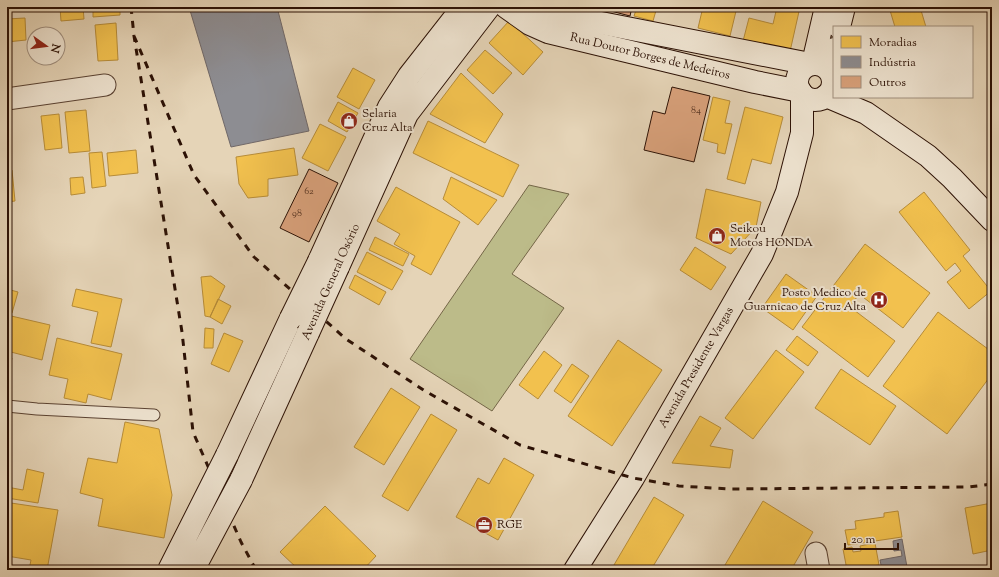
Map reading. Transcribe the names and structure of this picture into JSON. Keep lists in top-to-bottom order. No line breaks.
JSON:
{"streets":{"main road":["Rua Doutor Borges de Medeiros","Avenida General Osório","Avenida Presidente Vargas"]},"crossings":[["Rua Doutor Borges de Medeiros","Avenida Presidente Vargas"]],"places":{"shop":["Selaria Cruz Alta","Seikou Motos HONDA"],"hospital":["Posto Medico de Guarnicao de Cruz Alta"],"office":["RGE"]},"house_numbers":["84","62","98"],"legend":["Moradias","Indústria","Outros"],"scale_bar":"20 m","north":"right"}
